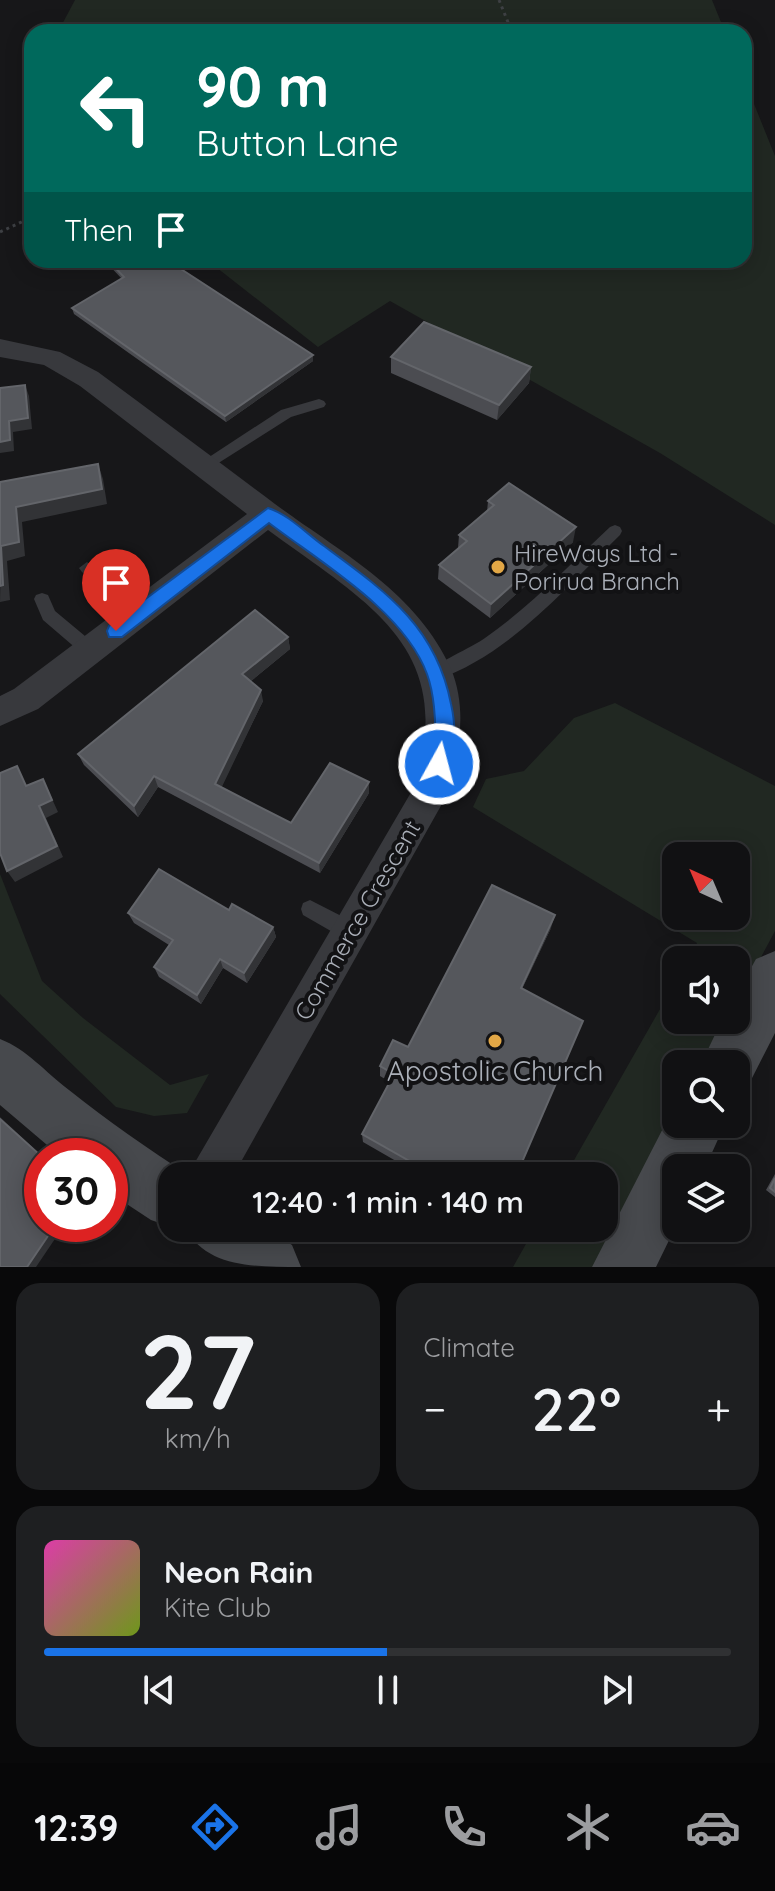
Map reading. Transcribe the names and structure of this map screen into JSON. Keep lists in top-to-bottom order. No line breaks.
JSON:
{"streets":{"street":["Commerce Crescent"]},"places":["HireWays Ltd - Porirua Branch","Apostolic Church"],"north":"top left","page":{"turn":["90 m","Button Lane"],"then":"Then","limit":"30","trip":"12:40 · 1 min · 140 m","tile":[["27","km/h"],"Climate"],"heat":["−","22°","+"],"song":["Neon Rain","Kite Club"],"tabs":"12:39"}}
